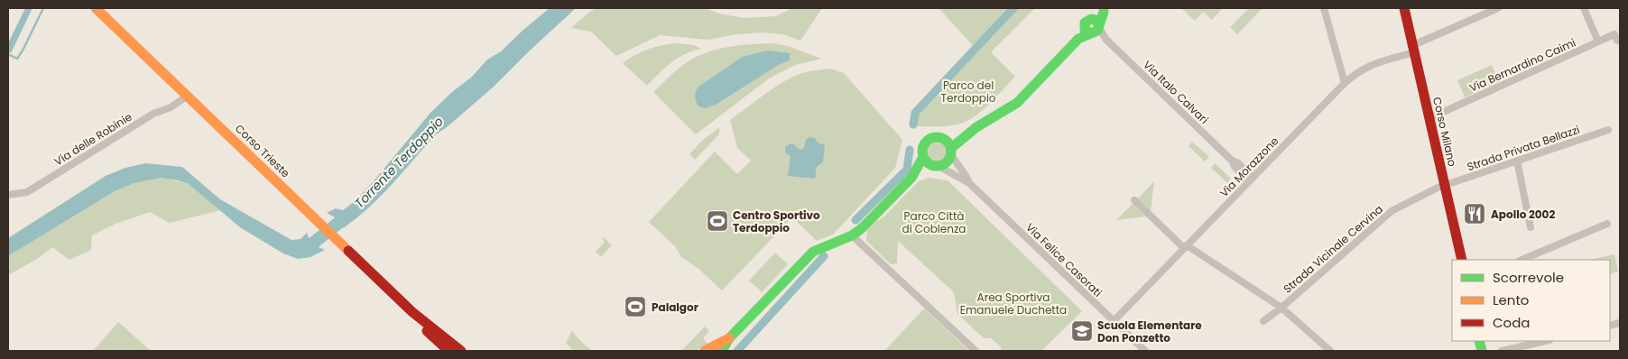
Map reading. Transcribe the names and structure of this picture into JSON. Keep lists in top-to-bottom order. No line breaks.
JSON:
{"streets":{"main road":["Corso Milano","Corso Trieste"],"street":["Via Bernardino Caimi","Via Italo Calvari","Via delle Robinie","Strada Privata Bellazzi","Via Morazzone","Strada Vicinale Cervina","Via Felice Casorati"]},"crossings":[["Via Bernardino Caimi","Corso Milano"],["Via Italo Calvari","Via Morazzone"],["Corso Milano","Strada Privata Bellazzi"],["Corso Milano","Via Morazzone"],["Corso Milano","Strada Vicinale Cervina"],["Via delle Robinie","Corso Trieste"],["Strada Privata Bellazzi","Strada Vicinale Cervina"],["Via Morazzone","Via Felice Casorati"]],"water":["Torrente Terdoppio"],"parks":["Parco del Terdoppio","Parco Città di Coblenza","Area Sportiva Emanuele Duchetta"],"places":{"restaurant":["Apollo 2002"],"sports":["Centro Sportivo Terdoppio","PalaIgor"],"school or university":["Scuola Elementare Don Ponzetto"]},"legend":["Scorrevole","Lento","Coda"]}
